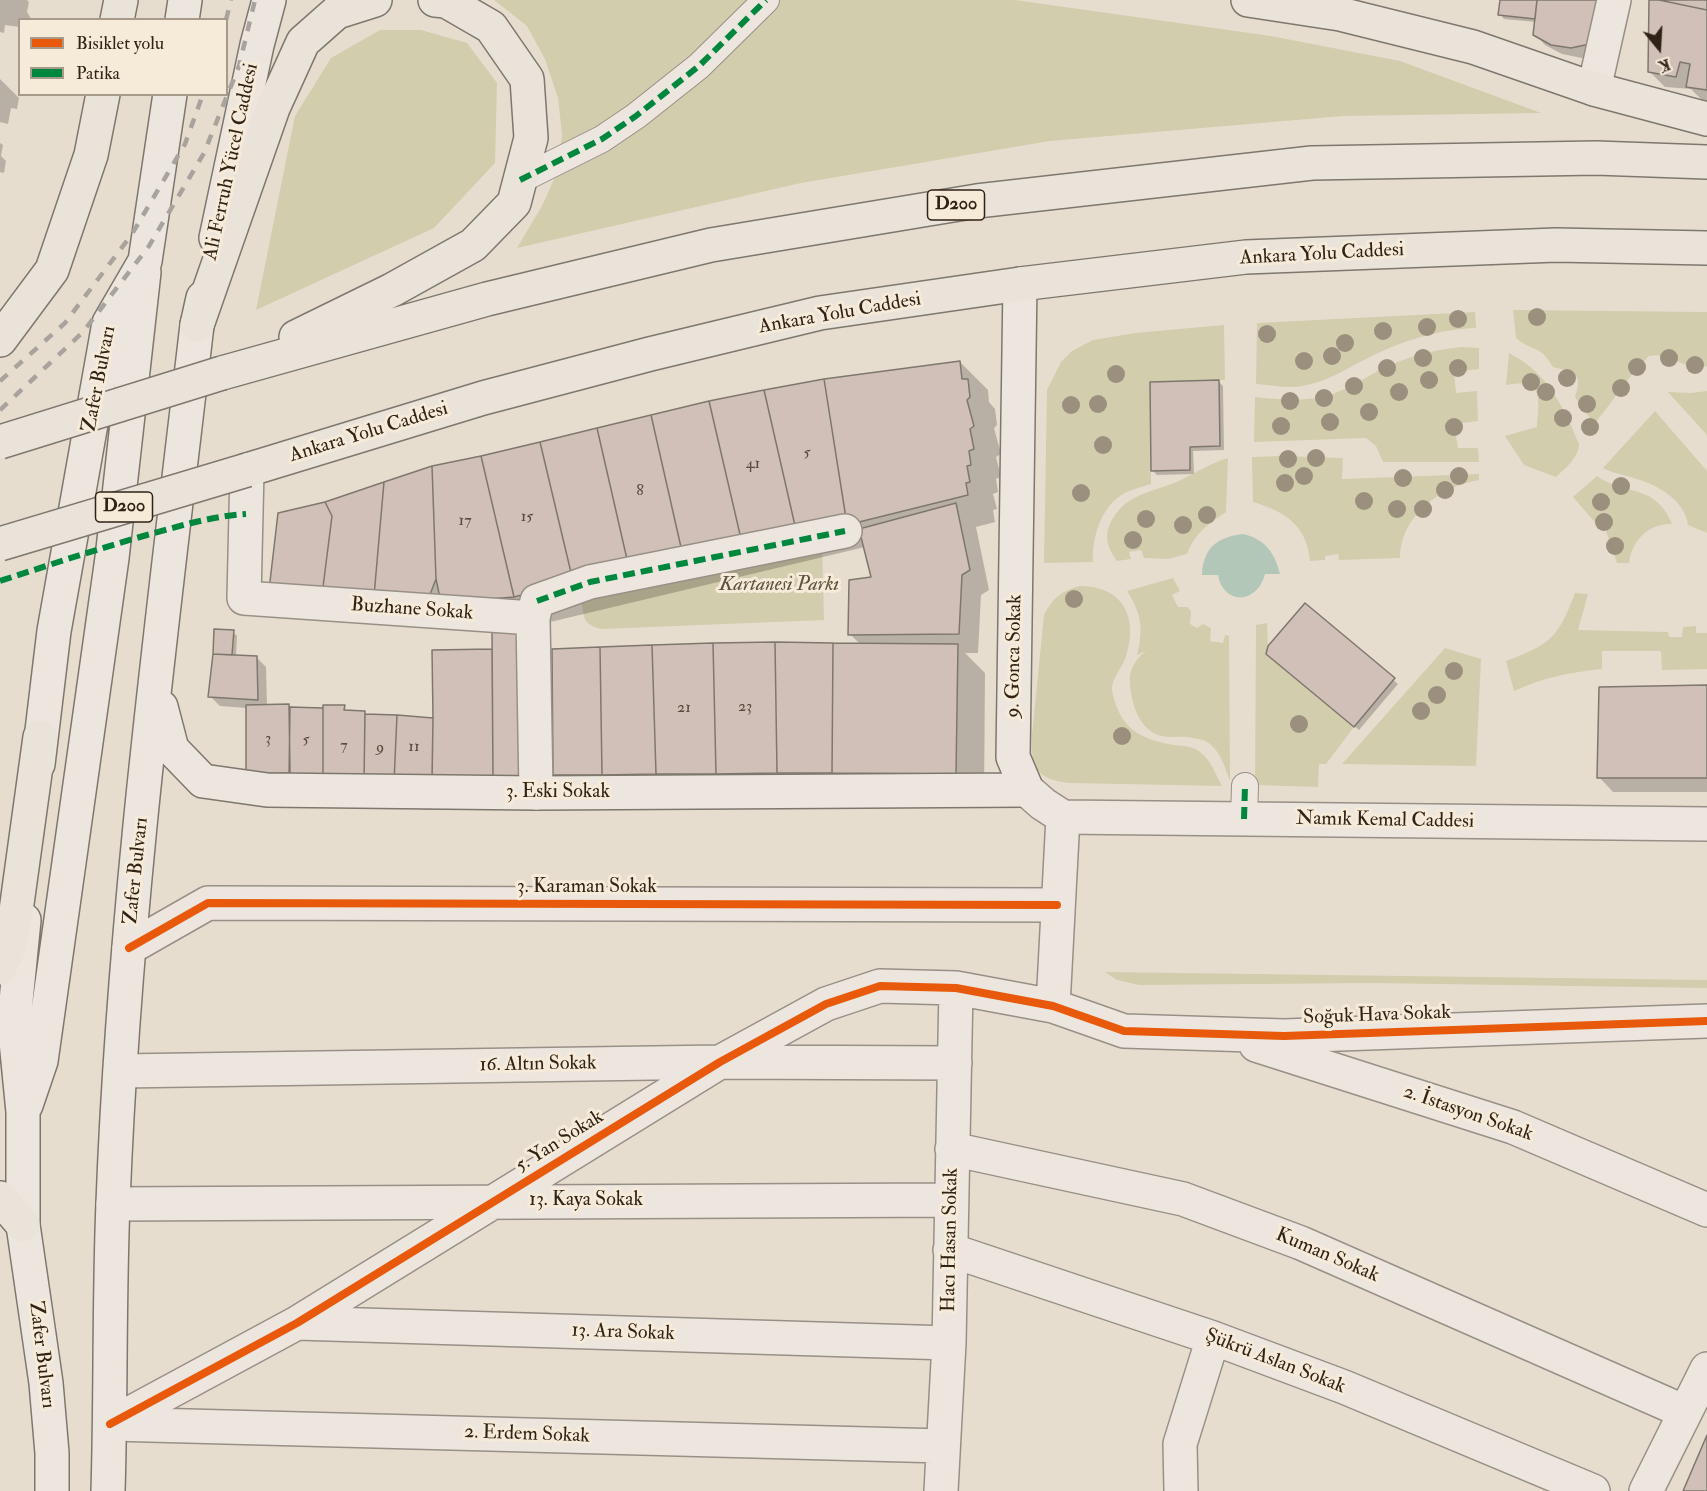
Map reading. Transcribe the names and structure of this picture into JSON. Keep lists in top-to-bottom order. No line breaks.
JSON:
{"streets":{"highway":["D200","Ankara Yolu Caddesi"],"street":["Ali Ferruh Yücel Caddesi","Zafer Bulvarı","Buzhane Sokak","9. Gonca Sokak","3. Eski Sokak","Namık Kemal Caddesi","3. Karaman Sokak","Soğuk Hava Sokak","16. Altın Sokak","2. İstasyon Sokak","5. Yan Sokak","13. Kaya Sokak","Hacı Hasan Sokak","Kuman Sokak","13. Ara Sokak","Şükrü Aslan Sokak","2. Erdem Sokak"]},"crossings":[["Ali Ferruh Yücel Caddesi","Zafer Bulvarı"],["Ankara Yolu Caddesi","Buzhane Sokak"],["Ankara Yolu Caddesi","9. Gonca Sokak"],["Zafer Bulvarı","3. Eski Sokak"],["Zafer Bulvarı","3. Karaman Sokak"],["Zafer Bulvarı","16. Altın Sokak"],["Zafer Bulvarı","5. Yan Sokak"],["Zafer Bulvarı","13. Kaya Sokak"],["Zafer Bulvarı","2. Erdem Sokak"],["9. Gonca Sokak","3. Eski Sokak"],["9. Gonca Sokak","Namık Kemal Caddesi"],["Soğuk Hava Sokak","2. İstasyon Sokak"],["Soğuk Hava Sokak","5. Yan Sokak"],["16. Altın Sokak","5. Yan Sokak"],["16. Altın Sokak","Hacı Hasan Sokak"],["5. Yan Sokak","13. Kaya Sokak"],["5. Yan Sokak","Hacı Hasan Sokak"],["5. Yan Sokak","13. Ara Sokak"],["5. Yan Sokak","2. Erdem Sokak"],["13. Kaya Sokak","Hacı Hasan Sokak"],["Hacı Hasan Sokak","Kuman Sokak"],["Hacı Hasan Sokak","13. Ara Sokak"],["Hacı Hasan Sokak","Şükrü Aslan Sokak"],["Hacı Hasan Sokak","2. Erdem Sokak"]],"parks":["Kartanesi Parkı"],"house_numbers":["5","41","8","15","17","23","21","3","5","7","11","9"],"legend":["Bisiklet yolu","Patika"],"north":"bottom"}
